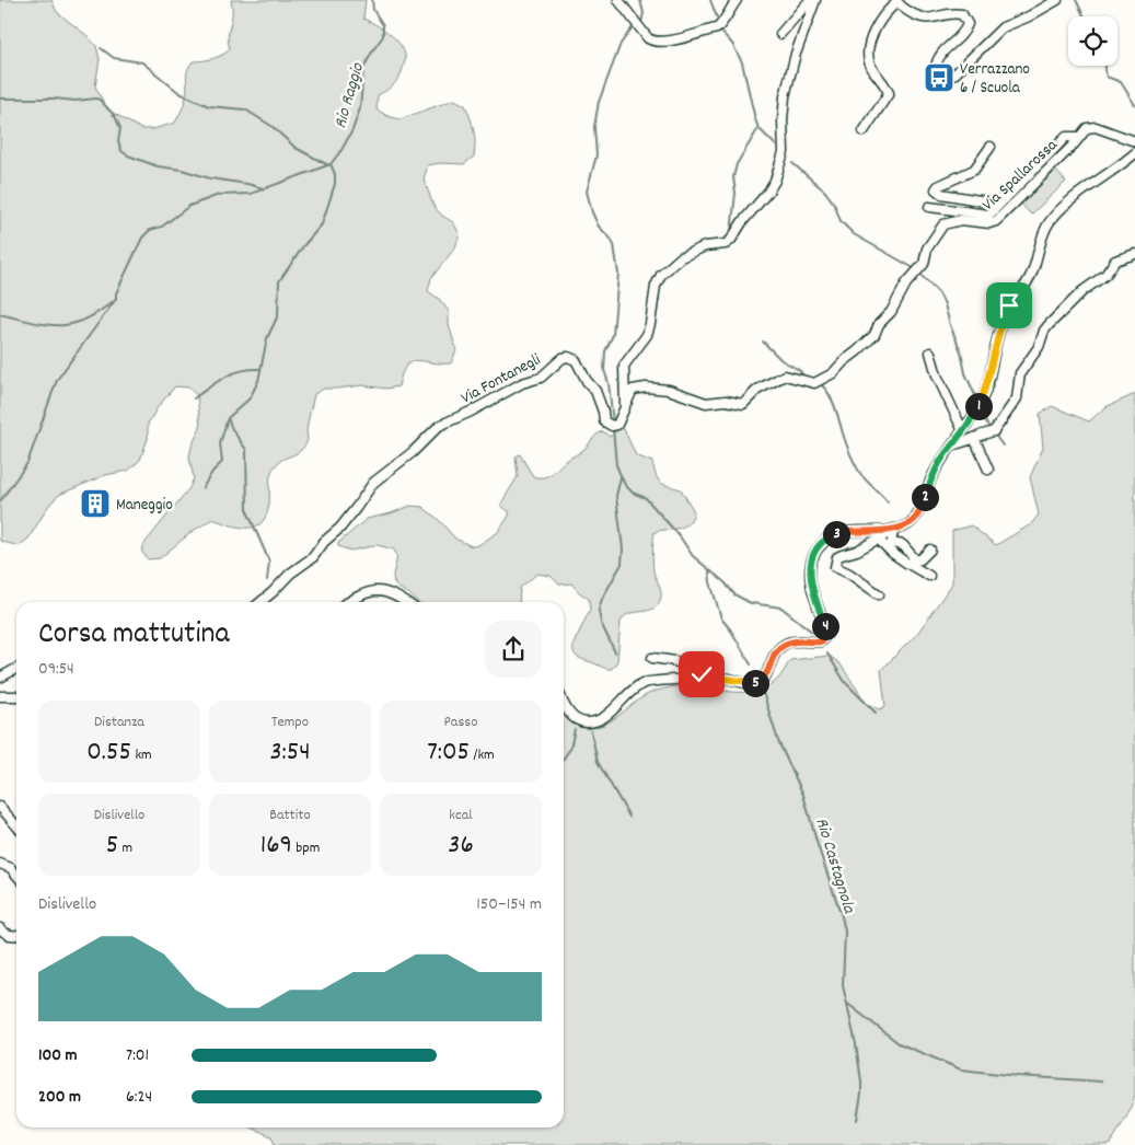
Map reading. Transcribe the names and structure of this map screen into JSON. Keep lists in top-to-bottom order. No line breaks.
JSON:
{"streets":{"street":["Via Spallarossa","Via Fontanegli"]},"crossings":[["Via Spallarossa","Via Fontanegli"]],"water":["Rio Raggio","Rio Castagnola"],"places":{"bus stop":["Verrazzano 6 / Scuola"],"building":["Maneggio"]},"page":{"pins":["1","2","3","4","5"],"heading":["Corsa mattutina","09:54"],"stats":[["Distanza","0.55 km"],["Tempo","3:54"],["Passo","7:05 /km"],["Dislivello","5 m"],["Battito","169 bpm"],["kcal","36"]],"chart":["Dislivello","150–154 m"],"list":[{"name":"100 m","note":"7:01"},{"name":"200 m","note":"6:24"}]}}
